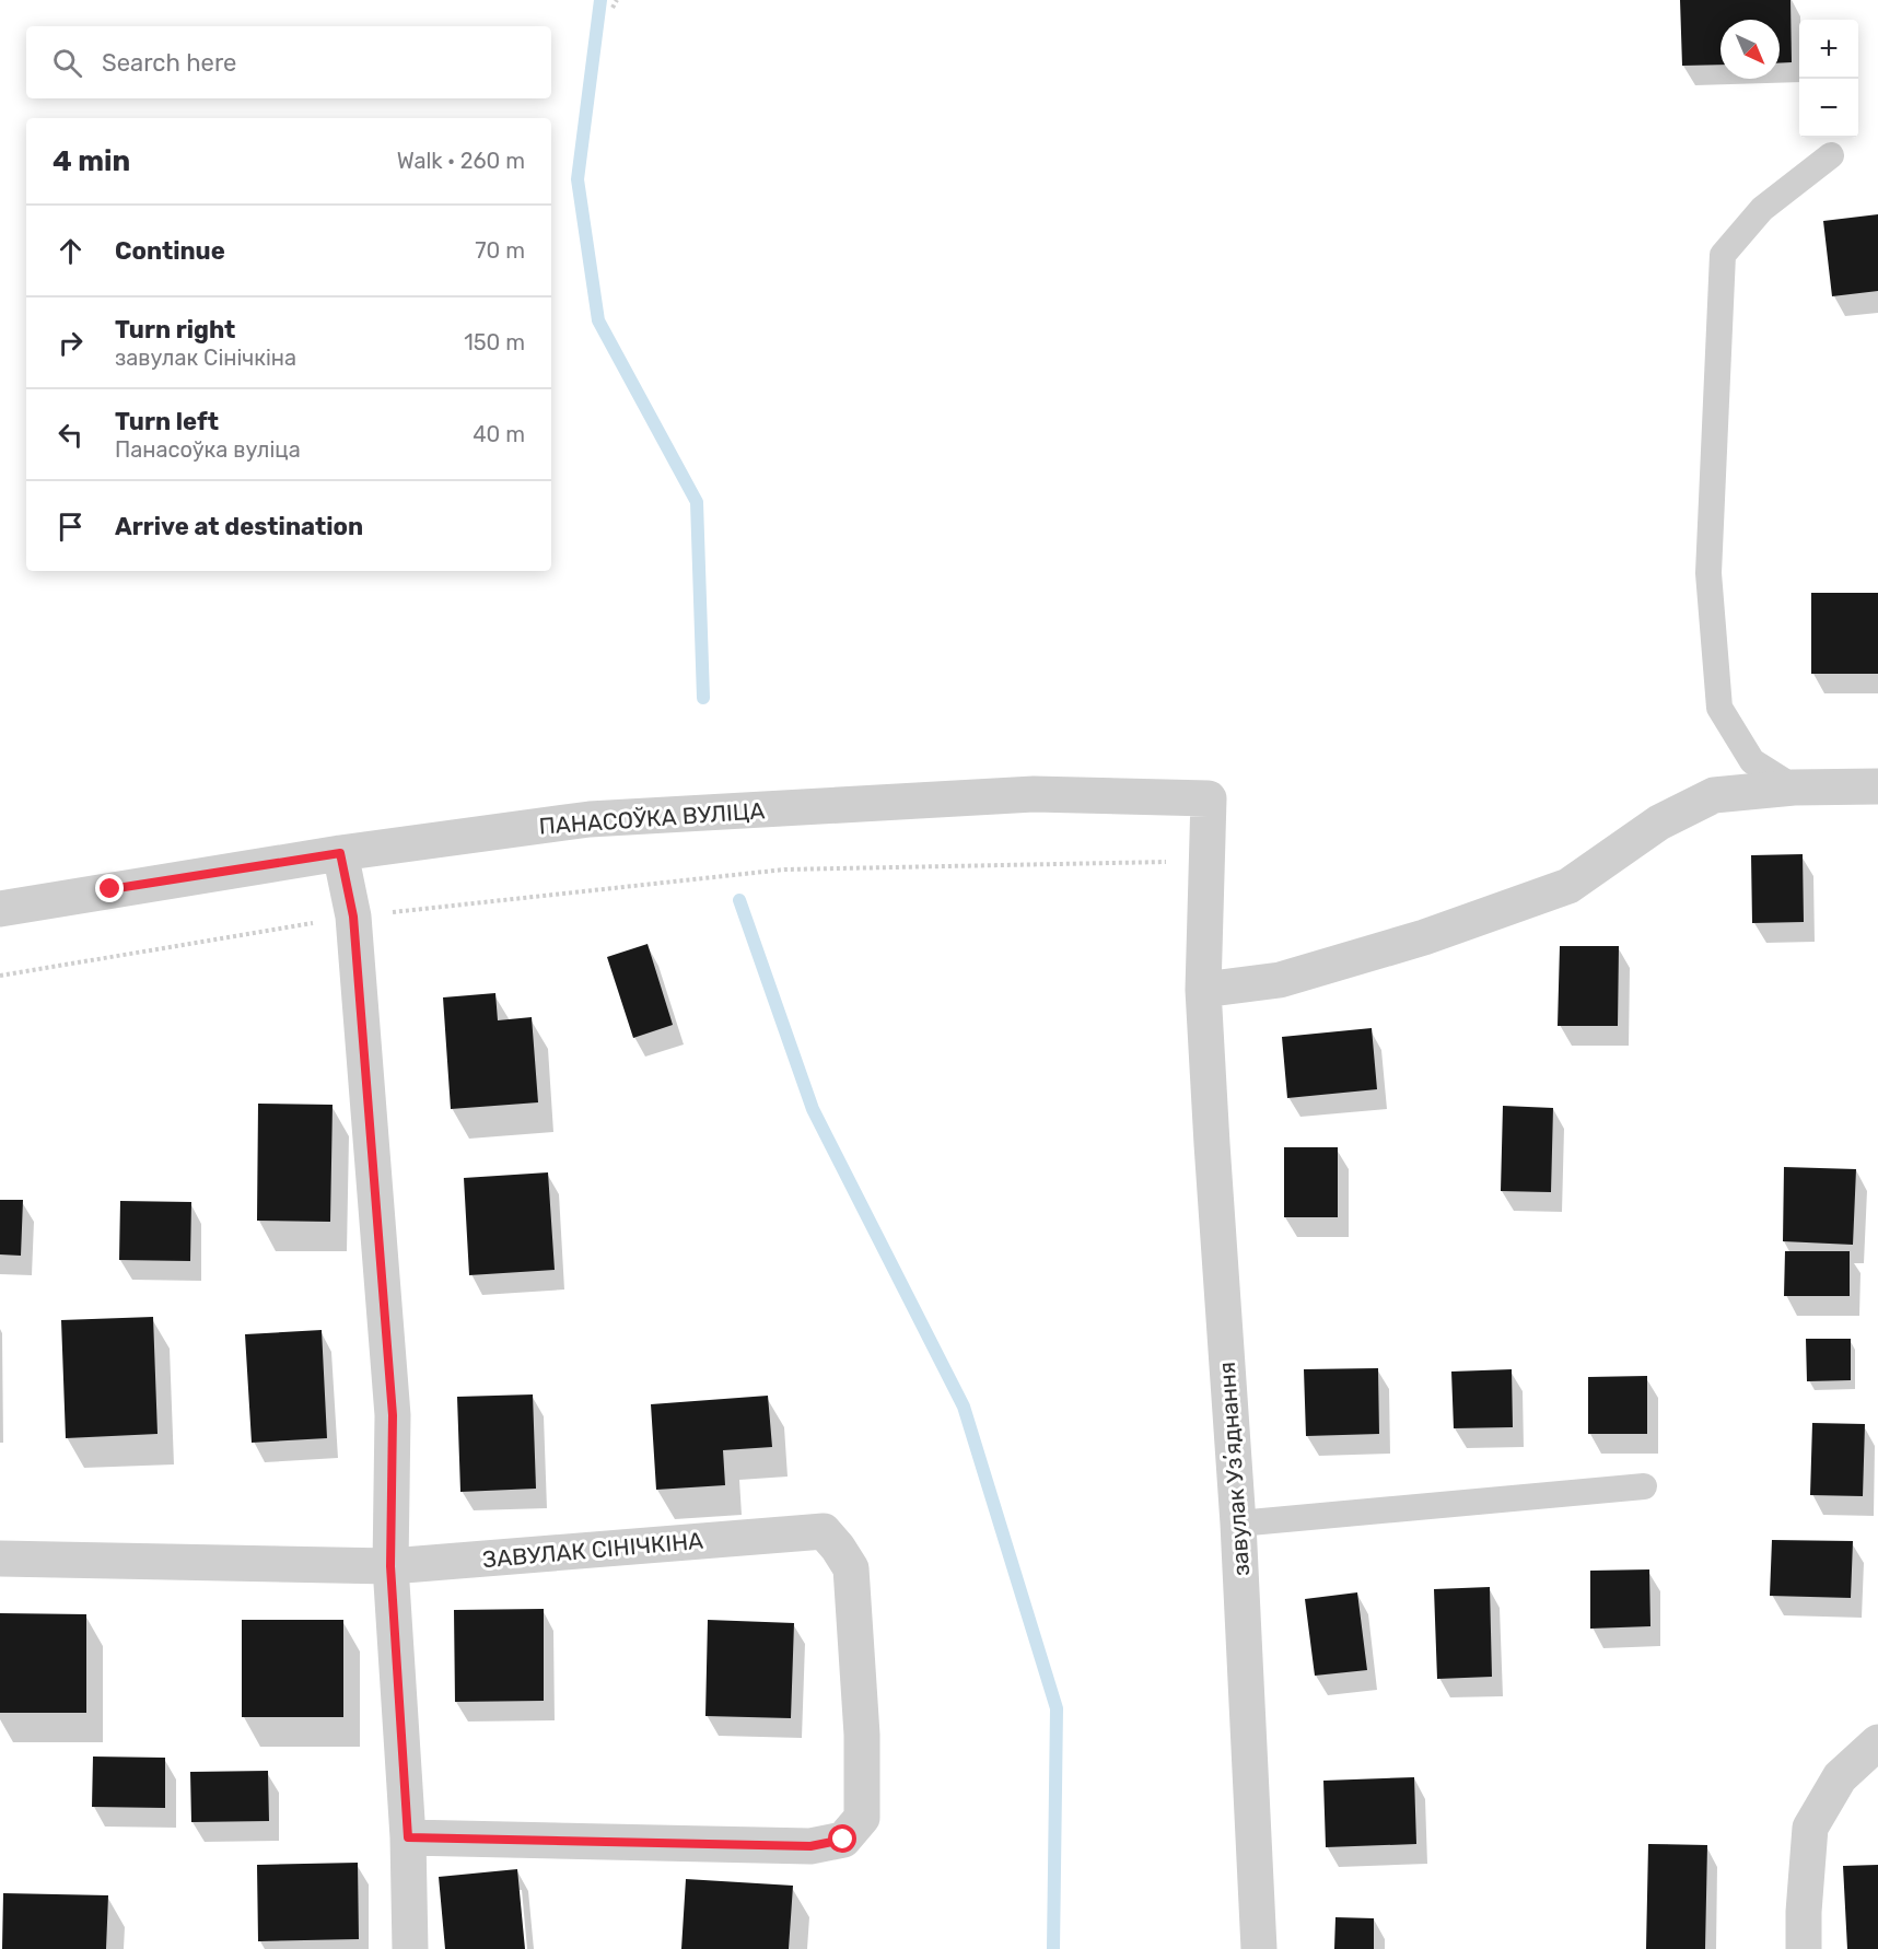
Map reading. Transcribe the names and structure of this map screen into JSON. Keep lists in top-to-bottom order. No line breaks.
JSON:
{"streets":{"street":["ПАНАСОЎКА ВУЛІЦА","завулак Узʼяднання","ЗАВУЛАК СІНІЧКІНА"]},"crossings":[["ПАНАСОЎКА ВУЛІЦА","завулак Узʼяднання"]],"north":"bottom right","page":{"map_buttons":["+","−"],"search":"Search here","heading":["4 min","Walk · 260 m"],"list":[["Continue","70 m"],["Turn right","завулак Сінічкіна","150 m"],["Turn left","Панасоўка вуліца","40 m"],"Arrive at destination"]}}
